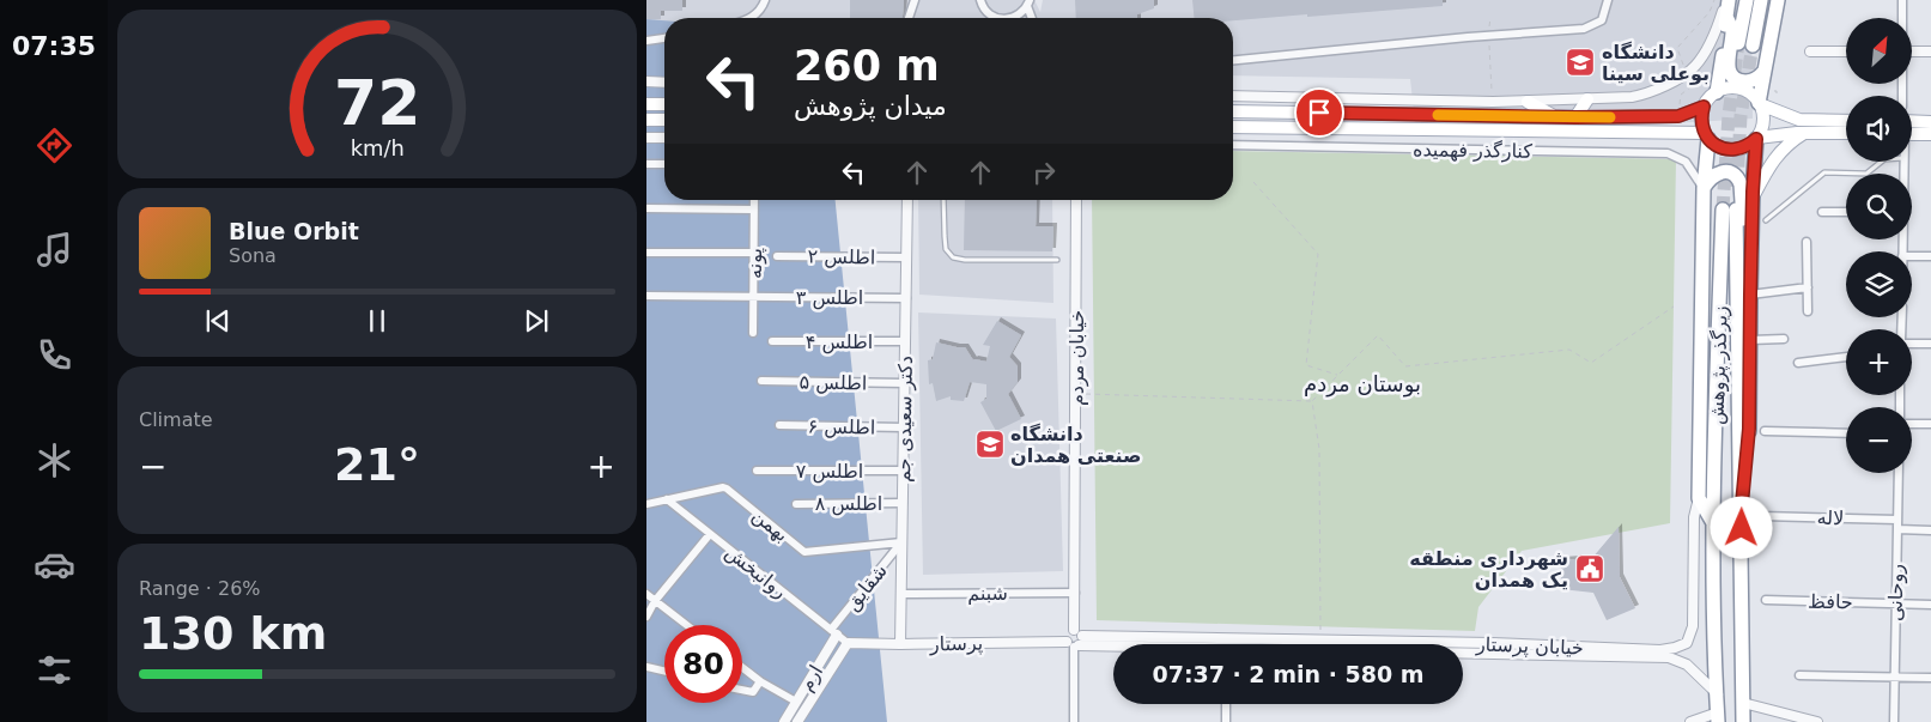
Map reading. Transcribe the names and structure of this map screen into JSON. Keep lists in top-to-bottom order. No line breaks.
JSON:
{"streets":{"highway":["زیرگذر پژوهش"],"street":["کنارگذر فهمیده","اطلس ۲","پونه","اطلس ۳","اطلس ۴","خیابان مردم","اطلس ۵","دکتر سعیدی جم","اطلس ۶","اطلس ۷","اطلس ۸","لاله","بهمن","روانبخش","شقایق","شبنم","روحانی","حافظ","پرستار","خیابان پرستار","ارم"]},"crossings":[["اطلس ۲","دکتر سعیدی جم"],["پونه","اطلس ۳"],["اطلس ۳","دکتر سعیدی جم"],["اطلس ۴","دکتر سعیدی جم"],["خیابان مردم","شبنم"],["خیابان مردم","خیابان پرستار"],["زیرگذر پژوهش","خیابان پرستار"],["اطلس ۵","دکتر سعیدی جم"],["دکتر سعیدی جم","اطلس ۶"],["دکتر سعیدی جم","اطلس ۷"],["دکتر سعیدی جم","اطلس ۸"],["دکتر سعیدی جم","بهمن"],["دکتر سعیدی جم","شقایق"],["دکتر سعیدی جم","شبنم"],["دکتر سعیدی جم","پرستار"],["لاله","روحانی"],["بهمن","روانبخش"],["بهمن","شقایق"],["روانبخش","شقایق"],["روانبخش","پرستار"],["روانبخش","ارم"],["شقایق","ارم"],["روحانی","حافظ"],["پرستار","خیابان پرستار"],["پرستار","ارم"]],"districts":["بوستان مردم"],"places":{"school or university":["دانشگاه بوعلی سینا","دانشگاه صنعتی همدان"],"public building":["شهرداری منطقه یک همدان"]},"north":"top right","page":{"tabs":"07:35","map_buttons":["+","−"],"turn":["260 m","میدان پژوهش"],"song":["Blue Orbit","Sona"],"tile":["Climate",["Range · 26%","130 km"]],"heat":["−","21°","+"],"limit":"80","trip":"07:37 · 2 min · 580 m","gauge":["72","km/h"]}}
